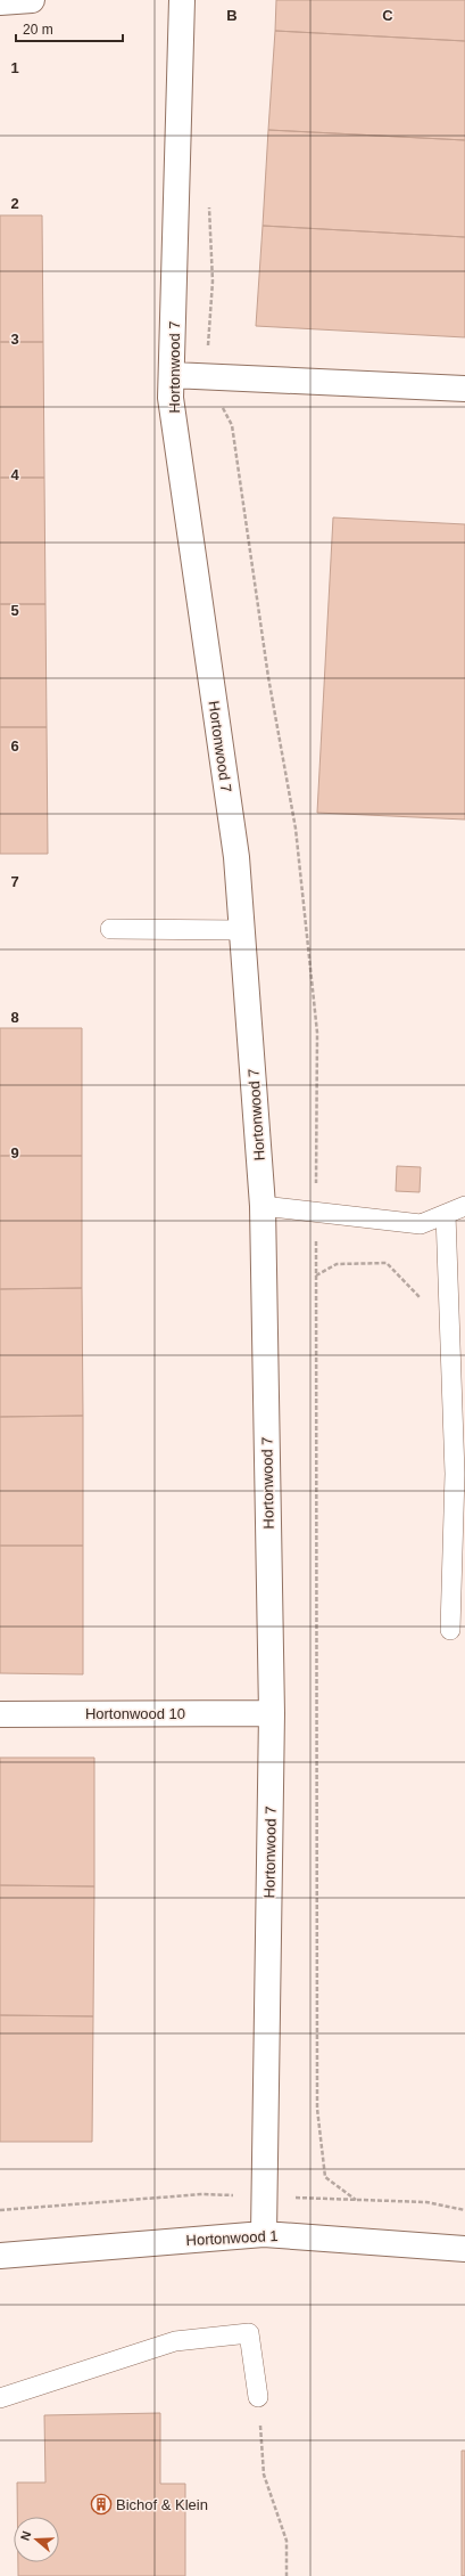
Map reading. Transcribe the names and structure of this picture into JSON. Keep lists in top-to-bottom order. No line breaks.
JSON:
{"streets":{"street":["Hortonwood 7","Hortonwood 10","Hortonwood 1"]},"crossings":[["Hortonwood 7","Hortonwood 10"],["Hortonwood 7","Hortonwood 1"]],"places":{"building":["Bichof & Klein"]},"scale_bar":"20 m","north":"left","grid":{"columns":["B","C"],"rows":["1","2","3","4","5","6","7","8","9"]}}
